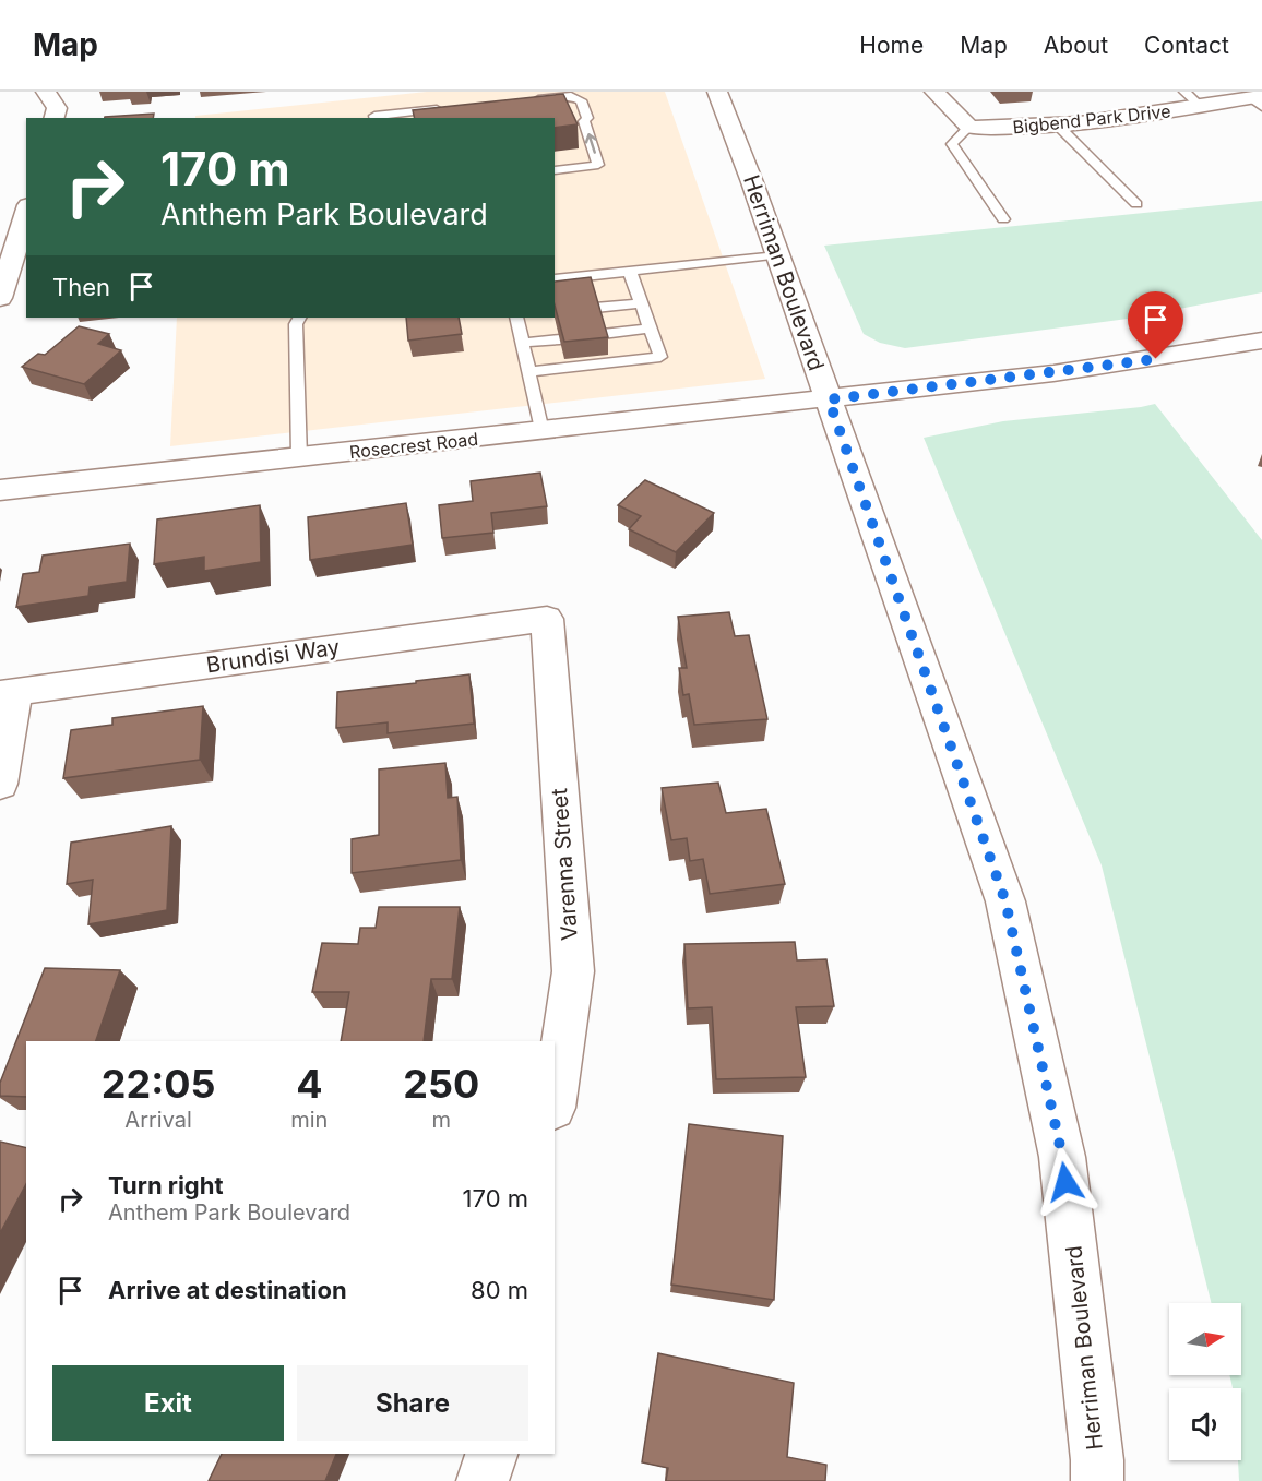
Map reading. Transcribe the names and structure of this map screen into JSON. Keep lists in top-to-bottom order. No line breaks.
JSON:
{"streets":{"main road":["Bigbend Park Drive","Herriman Boulevard","Rosecrest Road","Brundisi Way","Varenna Street"]},"crossings":[["Herriman Boulevard","Rosecrest Road"],["Brundisi Way","Varenna Street"]],"north":"right","page":{"header":"Map","nav":["Home","Map","About","Contact"],"turn":["170 m","Anthem Park Boulevard"],"then":"Then","eta":["22:05","Arrival","4","min","250","m"],"list":[{"name":"Turn right","note":"Anthem Park Boulevard","value":"170 m"},{"name":"Arrive at destination","value":"80 m"}],"buttons":["Exit","Share"]}}
